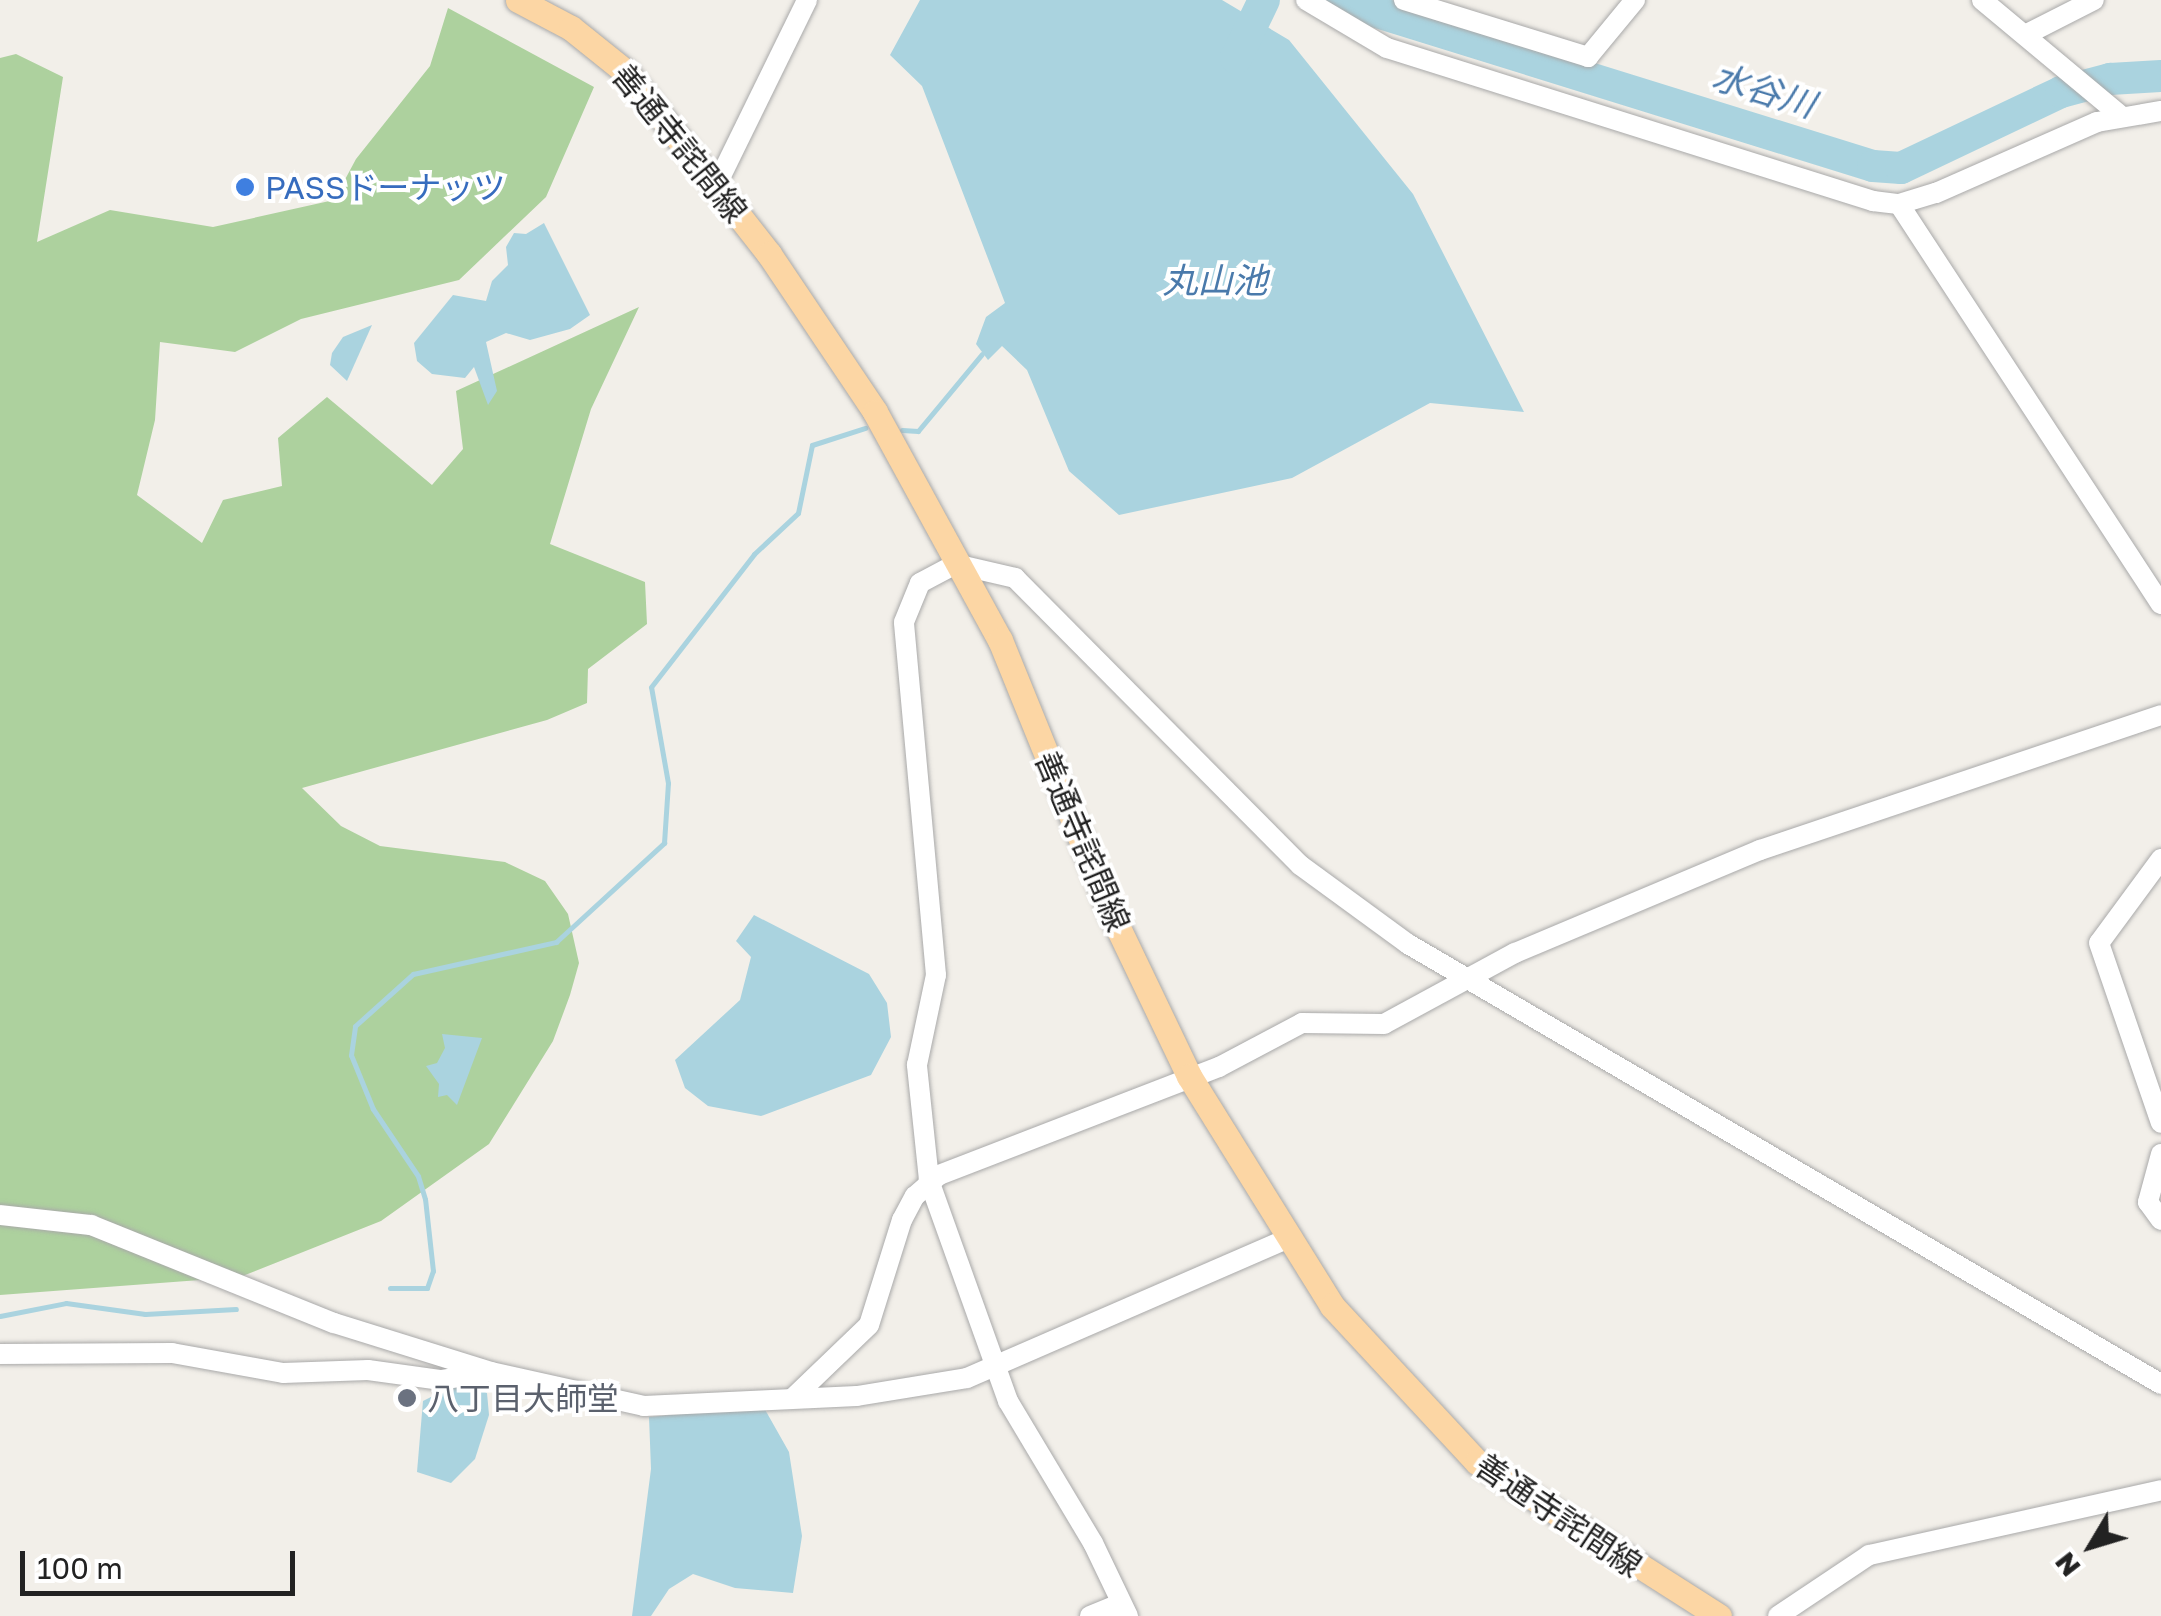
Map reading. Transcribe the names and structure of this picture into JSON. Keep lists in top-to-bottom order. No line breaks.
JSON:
{"streets":{"main road":["善通寺詫間線"]},"water":["水谷川","丸山池"],"places":["PASSドーナッツ","八丁目大師堂"],"scale_bar":"100 m","north":"bottom left"}
